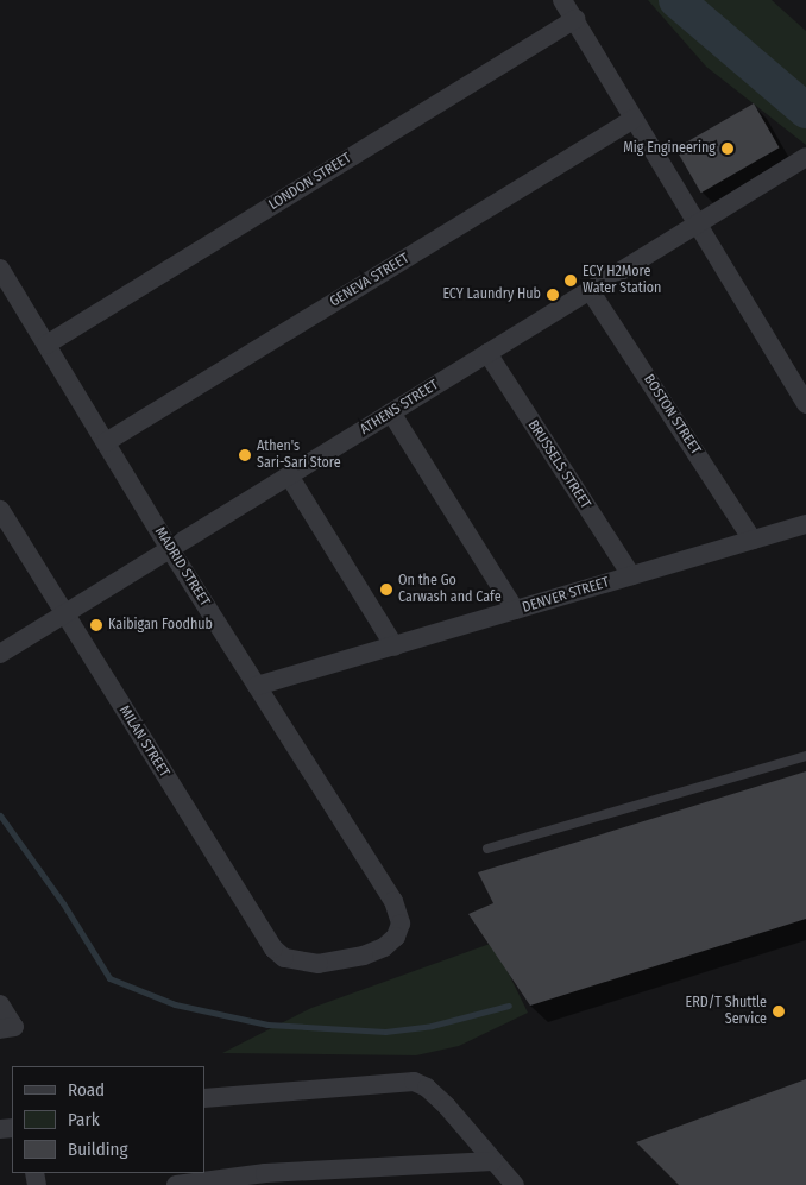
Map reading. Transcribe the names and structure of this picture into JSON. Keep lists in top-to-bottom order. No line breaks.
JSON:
{"streets":{"street":["LONDON STREET","GENEVA STREET","ATHENS STREET","BOSTON STREET","BRUSSELS STREET","MADRID STREET","DENVER STREET","MILAN STREET"]},"crossings":[["LONDON STREET","MADRID STREET"],["GENEVA STREET","MADRID STREET"],["ATHENS STREET","BOSTON STREET"],["ATHENS STREET","BRUSSELS STREET"],["ATHENS STREET","MADRID STREET"],["ATHENS STREET","MILAN STREET"],["BOSTON STREET","DENVER STREET"],["BRUSSELS STREET","DENVER STREET"],["MADRID STREET","DENVER STREET"],["MADRID STREET","MILAN STREET"]],"places":["Mig Engineering","ECY H2More Water Station","ECY Laundry Hub","Athen's Sari-Sari Store","On the Go Carwash and Cafe","Kaibigan Foodhub","ERD/T Shuttle Service"],"legend":["Road","Park","Building"]}
